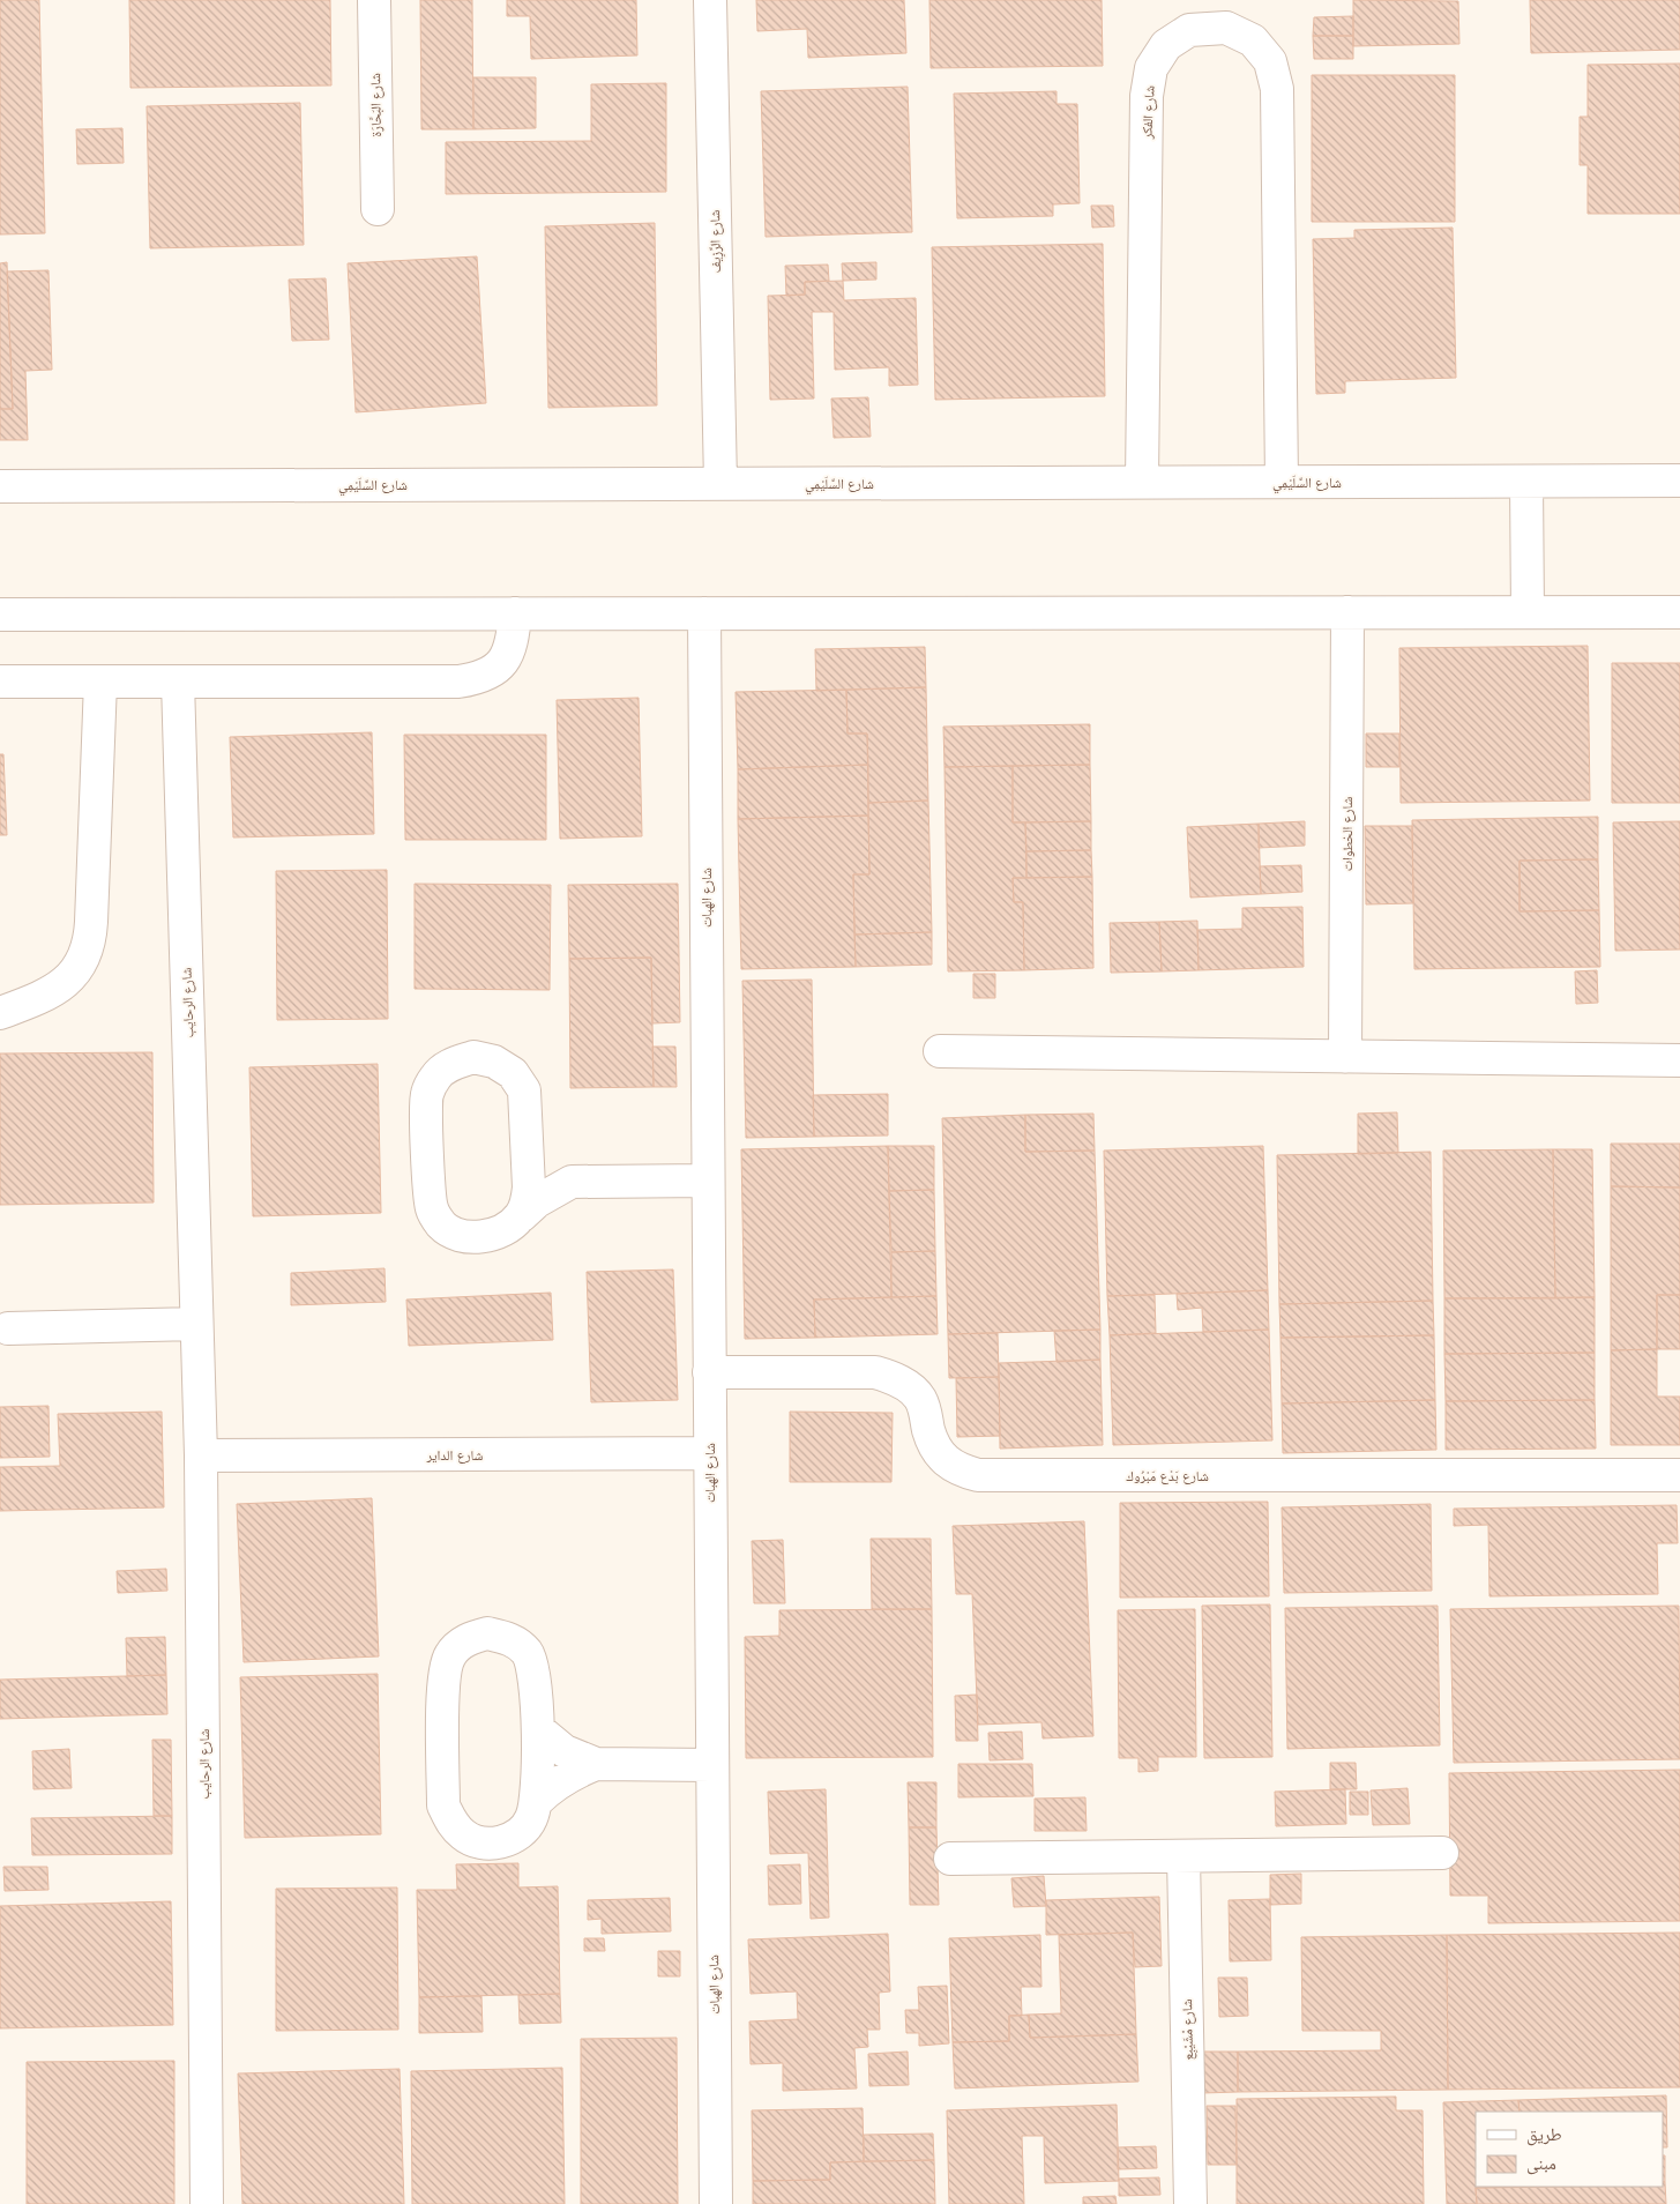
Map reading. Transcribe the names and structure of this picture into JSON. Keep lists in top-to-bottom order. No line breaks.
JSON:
{"streets":{"street":["شارع البَحَّارَة","شارع الفكر","شارع الرِّزِيف","شارع السِّلَيْمِي","شارع الخطوات","شارع الهبات","شارع الرحايب","شارع الداير","شارع بَدْع مَبْرُوك","شارع مْشَيْبِع"]},"crossings":[["شارع الفكر","شارع السِّلَيْمِي"],["شارع الرِّزِيف","شارع السِّلَيْمِي"],["شارع الهبات","شارع الداير"],["شارع الهبات","شارع بَدْع مَبْرُوك"],["شارع الرحايب","شارع الداير"]],"legend":["طريق","مبنى"]}
